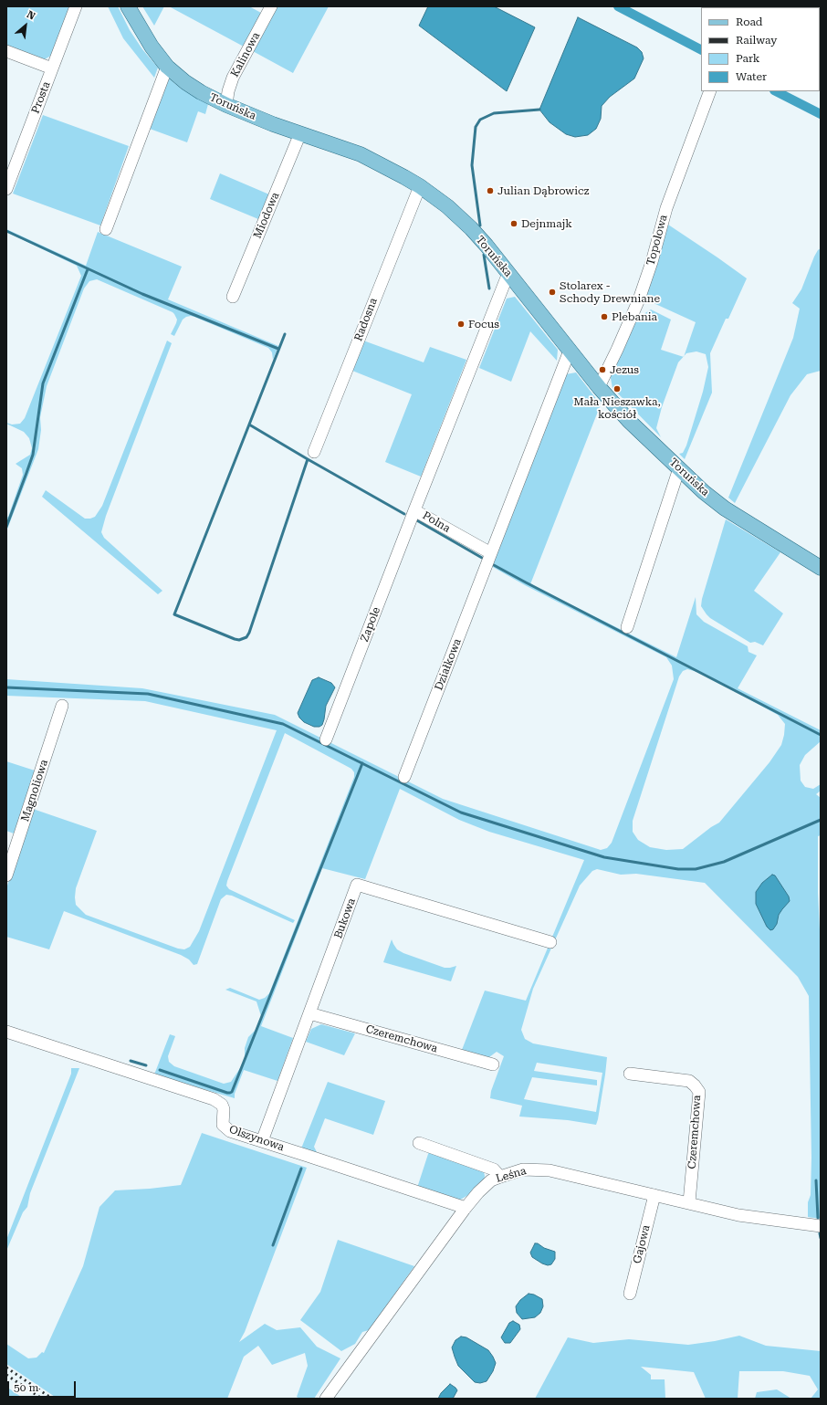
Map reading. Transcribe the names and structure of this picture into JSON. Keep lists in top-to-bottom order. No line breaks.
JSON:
{"streets":{"main road":["Toruńska"],"street":["Kalinowa","Prosta","Miodowa","Topolowa","Radosna","Polna","Zapole","Działkowa","Magnoliowa","Bukowa","Czeremchowa","Olszynowa","Leśna","Gajowa"]},"crossings":[["Kalinowa","Toruńska"],["Toruńska","Miodowa"],["Toruńska","Topolowa"],["Toruńska","Radosna"],["Toruńska","Polna"],["Polna","Zapole"],["Polna","Działkowa"],["Bukowa","Czeremchowa"],["Bukowa","Olszynowa"],["Czeremchowa","Leśna"],["Olszynowa","Leśna"],["Leśna","Gajowa"]],"places":["Julian Dąbrowicz","Dejnmajk","Stolarex - Schody Drewniane","Plebania","Focus","Jezus","Mała Nieszawka, kościół"],"legend":["Road","Railway","Park","Water"],"scale_bar":"50 m","north":"top right"}
